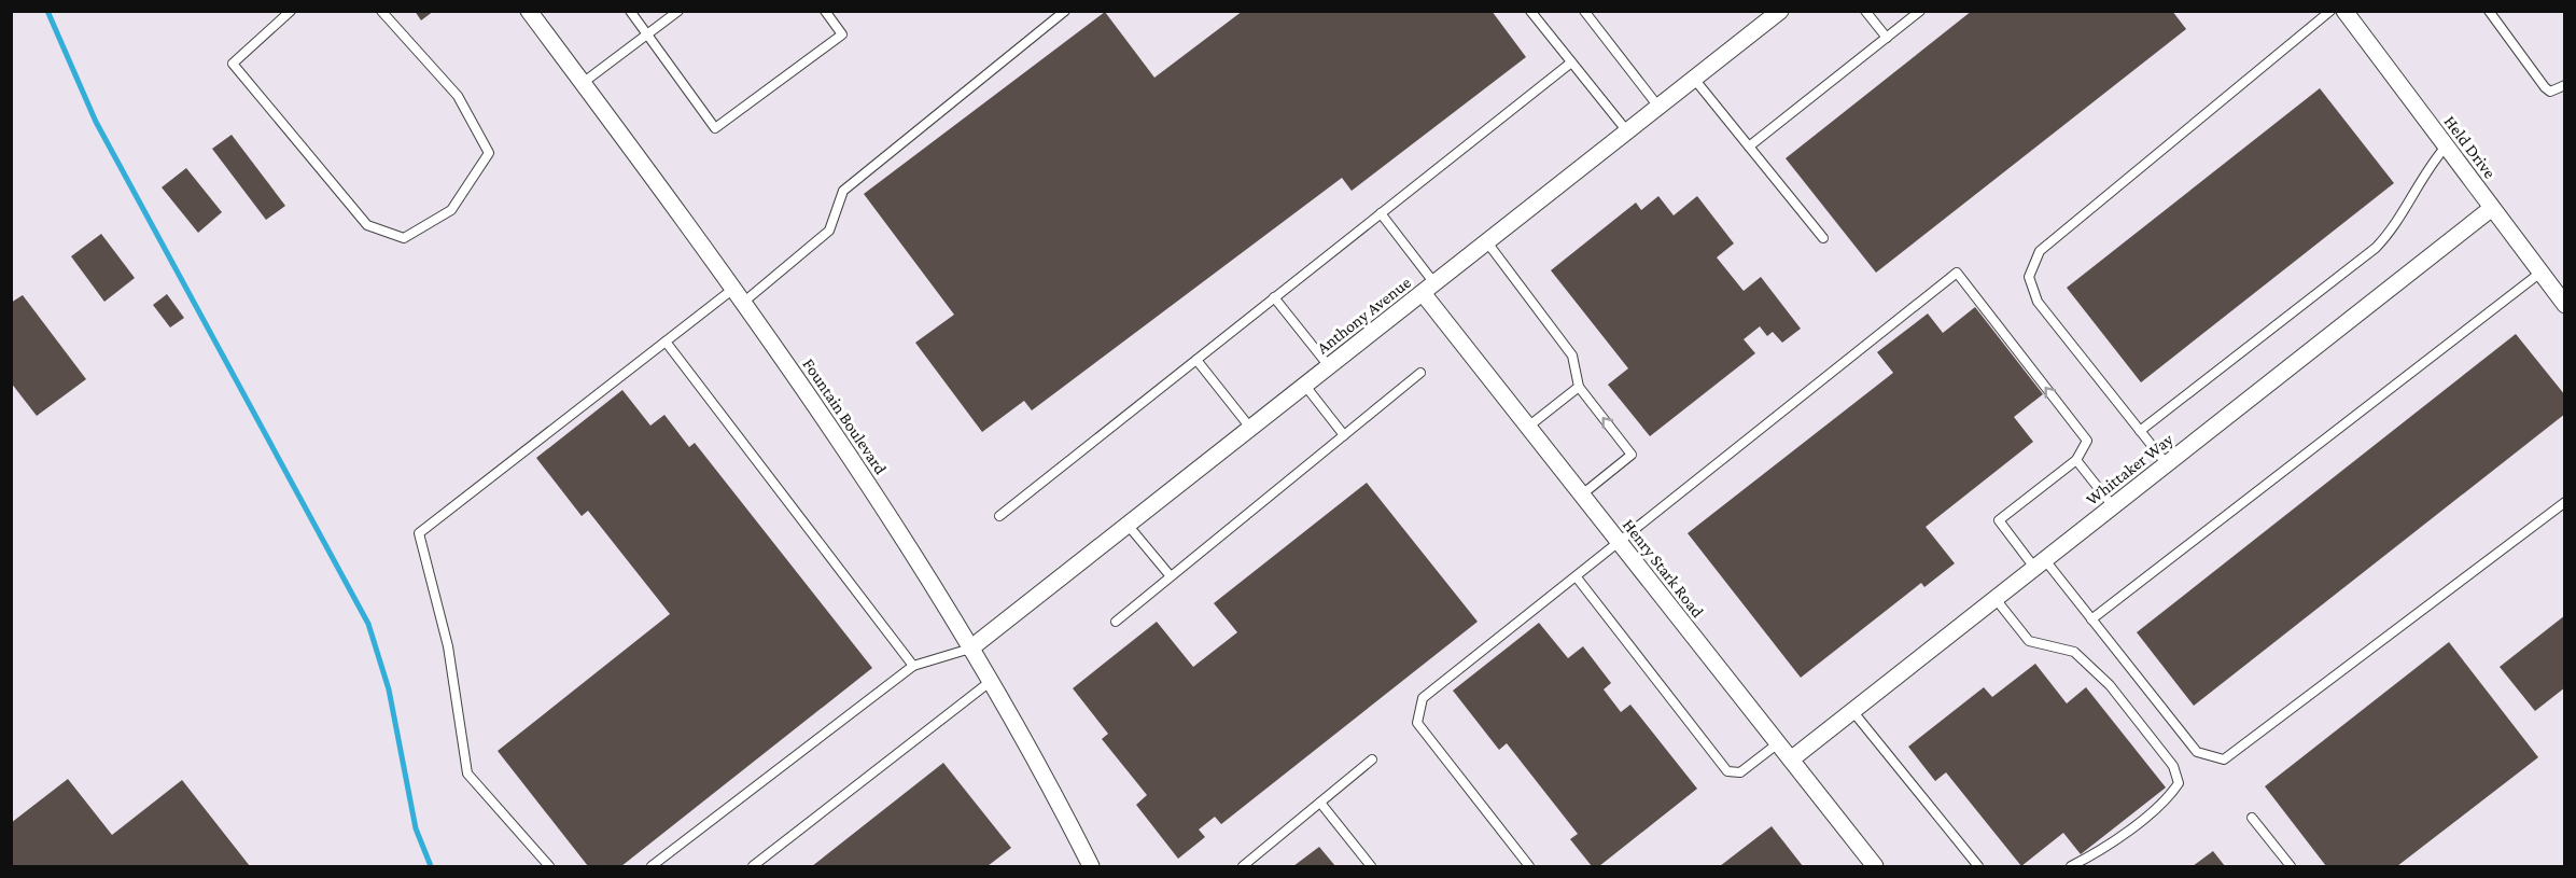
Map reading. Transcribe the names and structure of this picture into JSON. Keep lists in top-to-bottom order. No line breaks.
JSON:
{"streets":{"street":["Held Drive","Anthony Avenue","Fountain Boulevard","Whittaker Way","Henry Stark Road"]},"crossings":[["Held Drive","Whittaker Way"],["Anthony Avenue","Fountain Boulevard"],["Anthony Avenue","Henry Stark Road"],["Whittaker Way","Henry Stark Road"]]}
